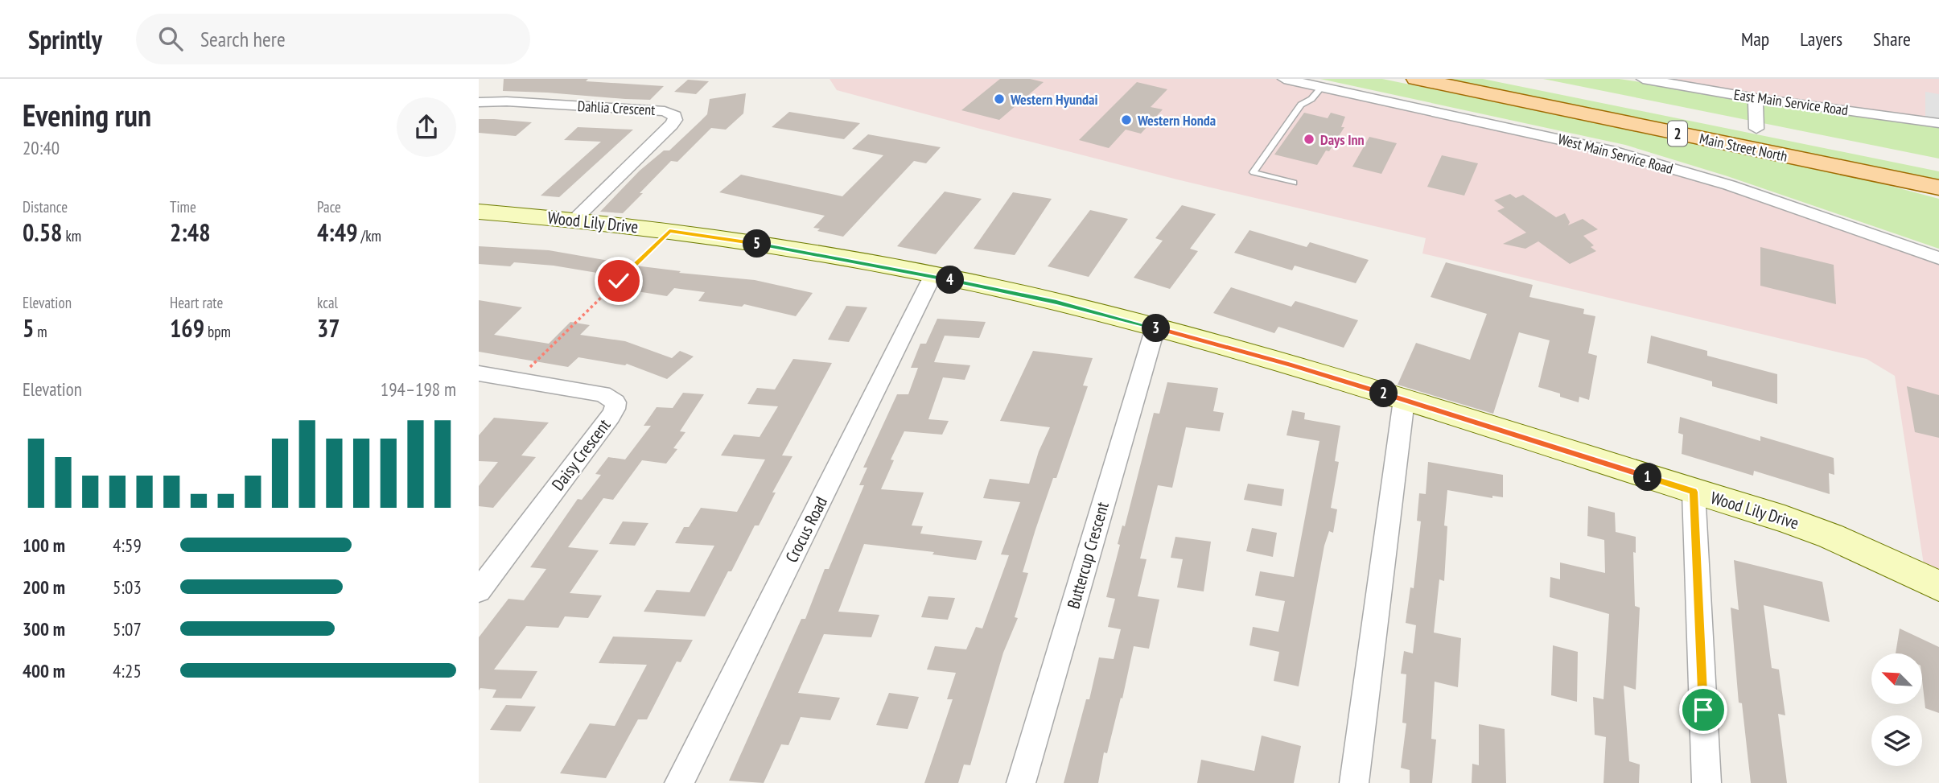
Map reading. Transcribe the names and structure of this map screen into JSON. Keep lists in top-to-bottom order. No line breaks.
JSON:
{"streets":{"main road":["2","Main Street North"],"street":["East Main Service Road","Dahlia Crescent","West Main Service Road","Wood Lily Drive","Daisy Crescent","Crocus Road","Buttercup Crescent"]},"crossings":[["Dahlia Crescent","Wood Lily Drive"],["Wood Lily Drive","Crocus Road"],["Wood Lily Drive","Buttercup Crescent"]],"places":["Western Hyundai","Western Honda","Days Inn"],"north":"top left","page":{"header":"Sprintly","search":"Search here","nav":["Map","Layers","Share"],"heading":["Evening run","20:40"],"stats":[["Distance","0.58 km"],["Time","2:48"],["Pace","4:49 /km"],["Elevation","5 m"],["Heart rate","169 bpm"],["kcal","37"]],"pins":["5","4","3","2","1"],"chart":["Elevation","194–198 m"],"list":[{"name":"100 m","note":"4:59"},{"name":"200 m","note":"5:03"},{"name":"300 m","note":"5:07"},{"name":"400 m","note":"4:25"}]}}
